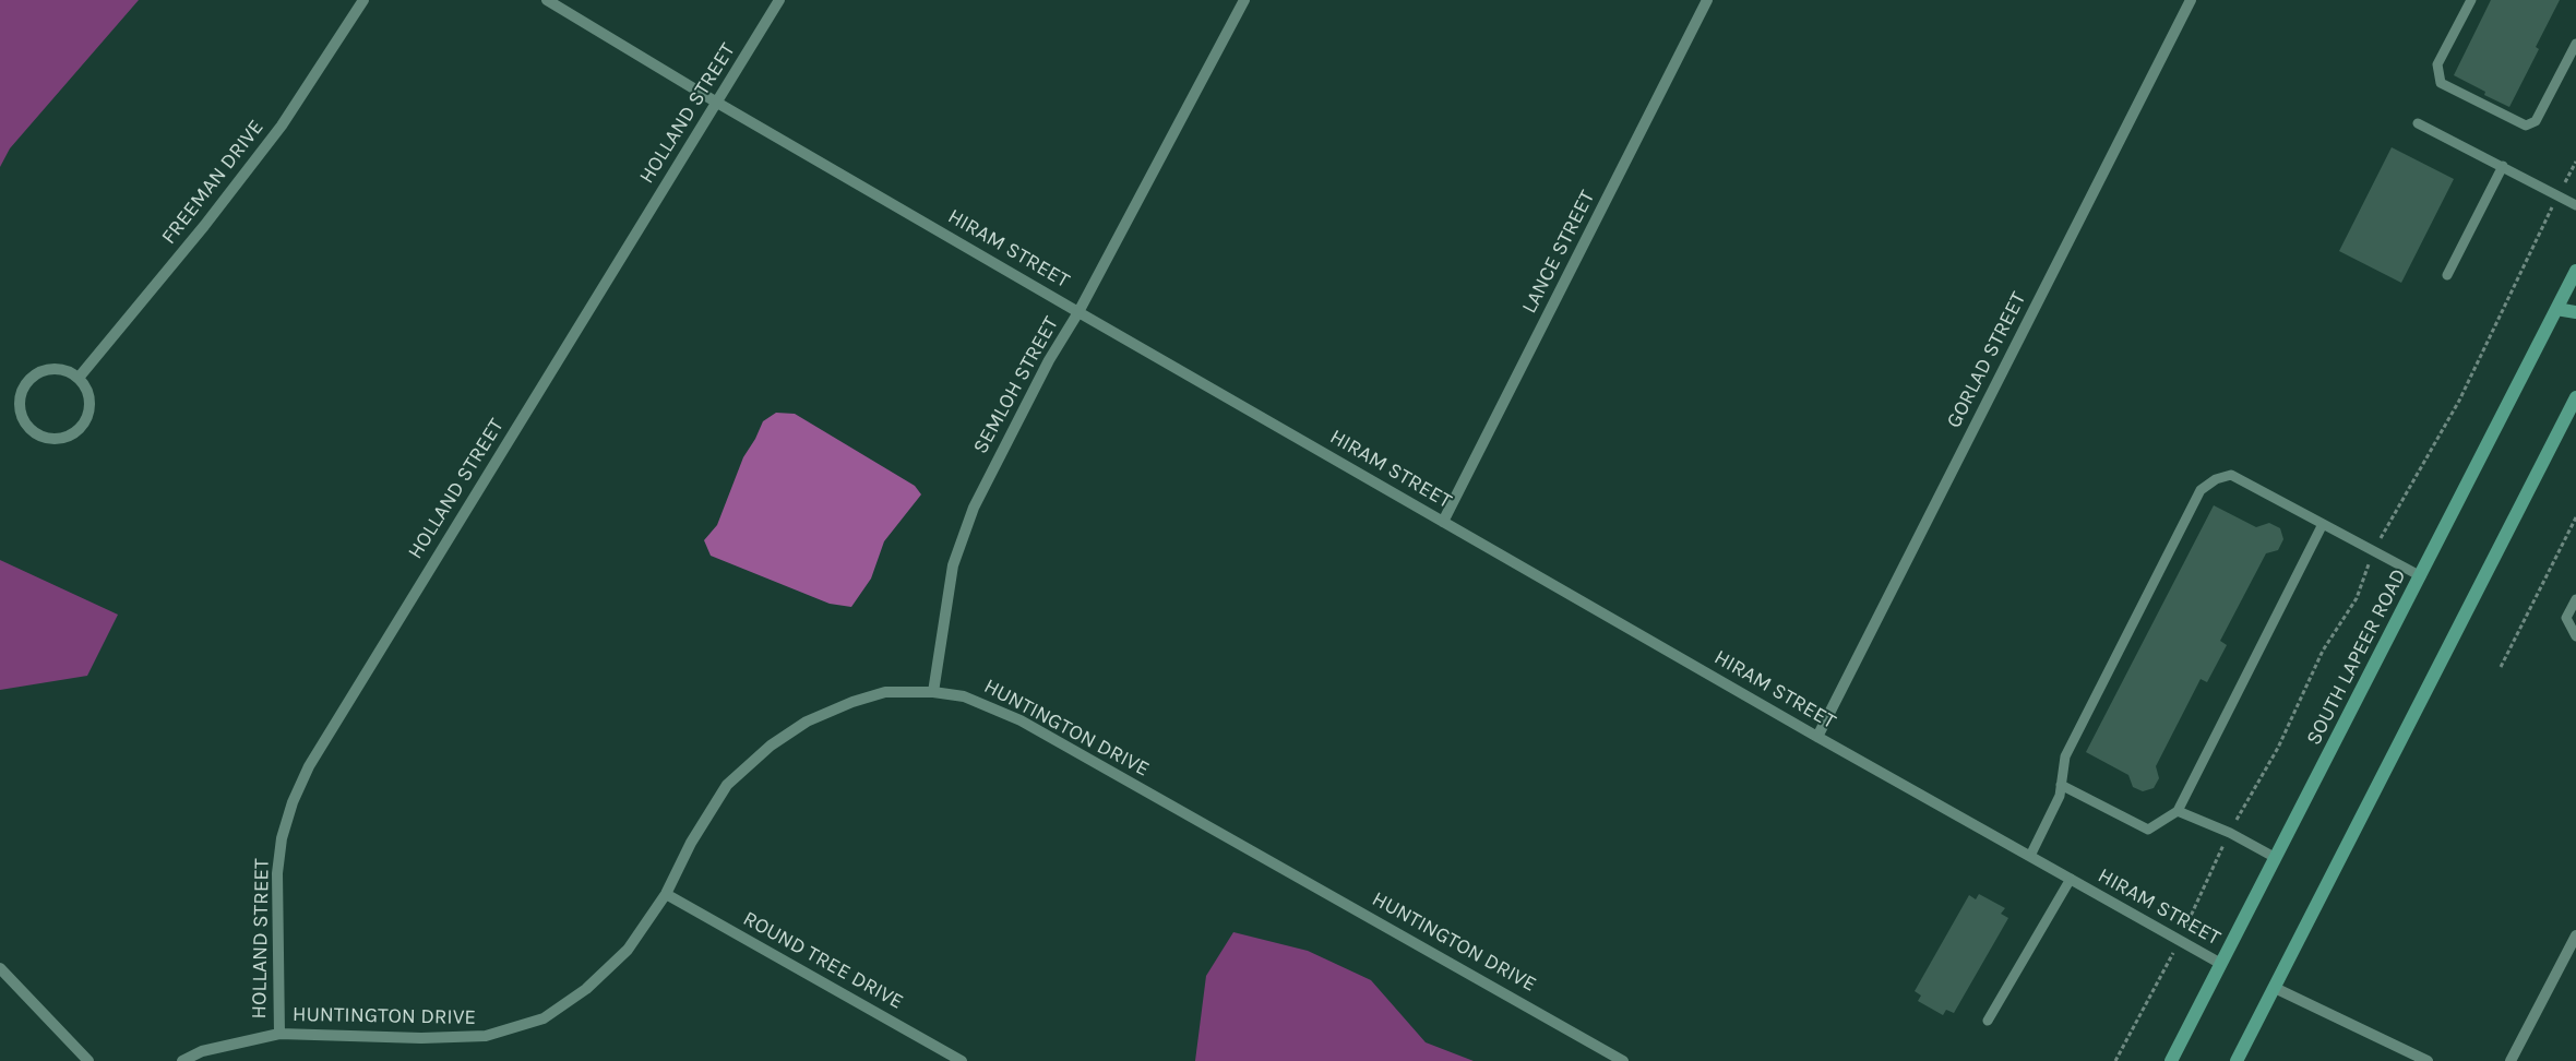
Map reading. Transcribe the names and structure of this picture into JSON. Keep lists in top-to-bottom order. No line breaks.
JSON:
{"streets":{"main road":["SOUTH LAPEER ROAD"],"street":["HOLLAND STREET","FREEMAN DRIVE","HIRAM STREET","LANCE STREET","GORLAD STREET","SEMLOH STREET","HUNTINGTON DRIVE","ROUND TREE DRIVE"]},"crossings":[["HOLLAND STREET","HIRAM STREET"],["HOLLAND STREET","HUNTINGTON DRIVE"],["HIRAM STREET","LANCE STREET"],["HIRAM STREET","GORLAD STREET"],["HIRAM STREET","SEMLOH STREET"],["HIRAM STREET","SOUTH LAPEER ROAD"],["SEMLOH STREET","HUNTINGTON DRIVE"],["HUNTINGTON DRIVE","ROUND TREE DRIVE"]]}
